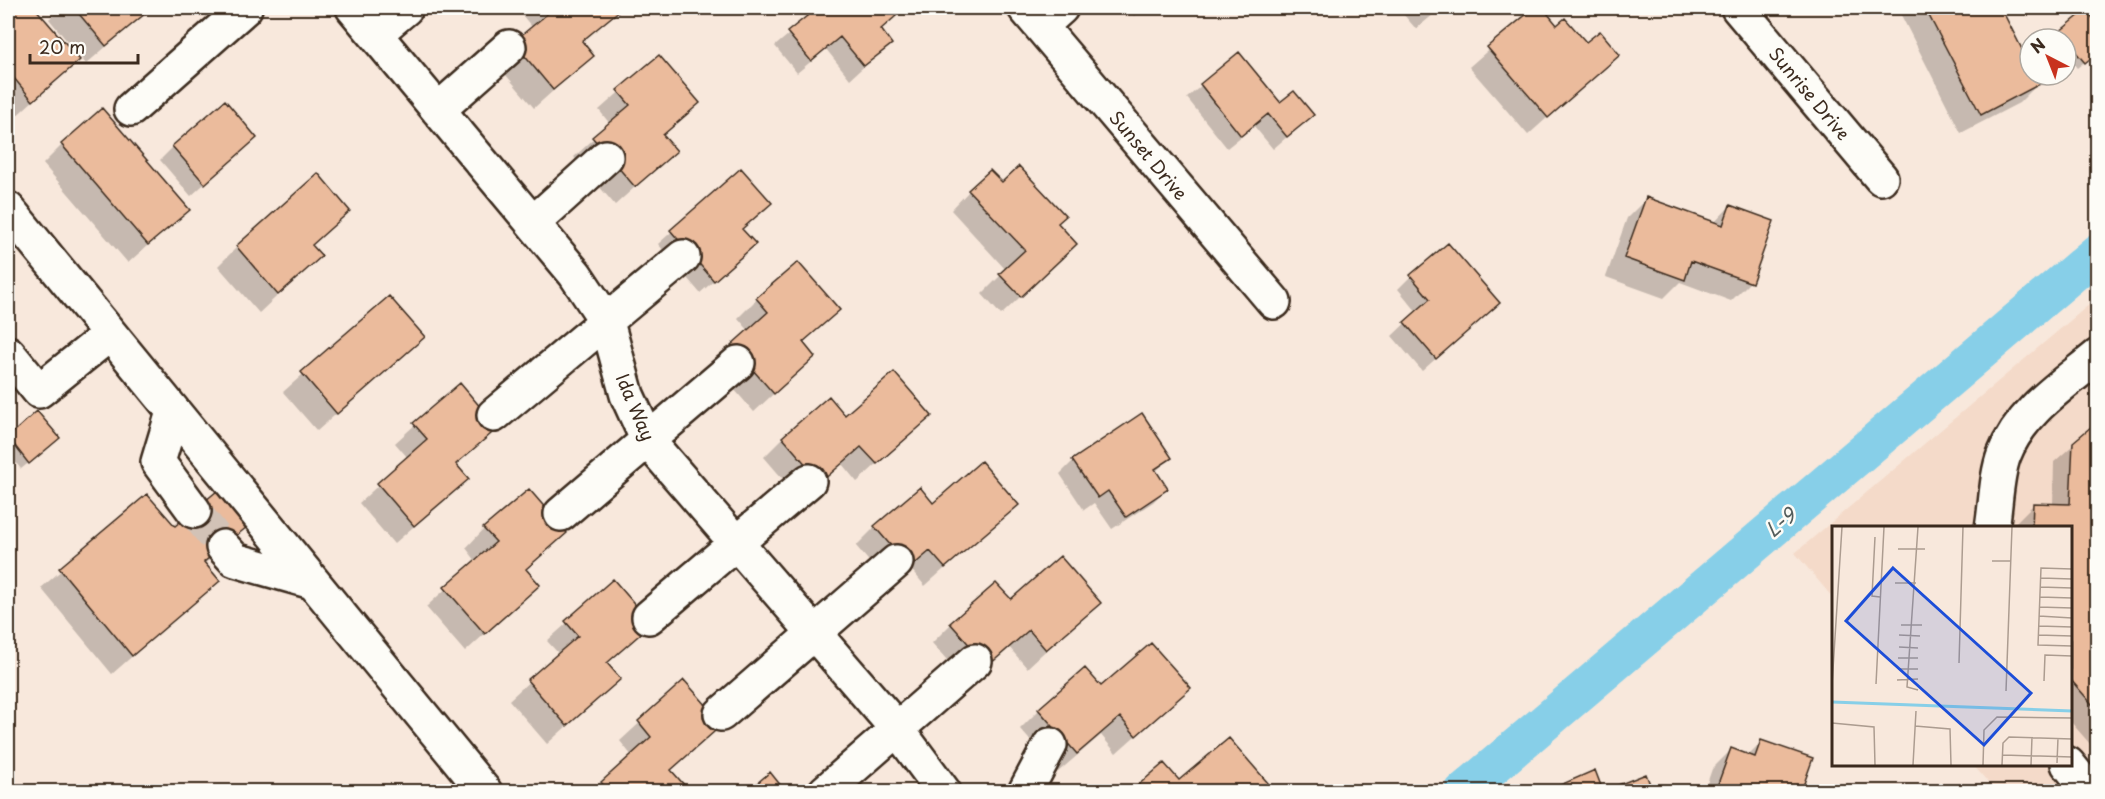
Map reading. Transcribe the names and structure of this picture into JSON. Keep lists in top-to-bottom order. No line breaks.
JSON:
{"streets":{"street":["Sunrise Drive","Sunset Drive","Ida Way"]},"water":["L-9"],"scale_bar":"20 m","north":"top left"}
